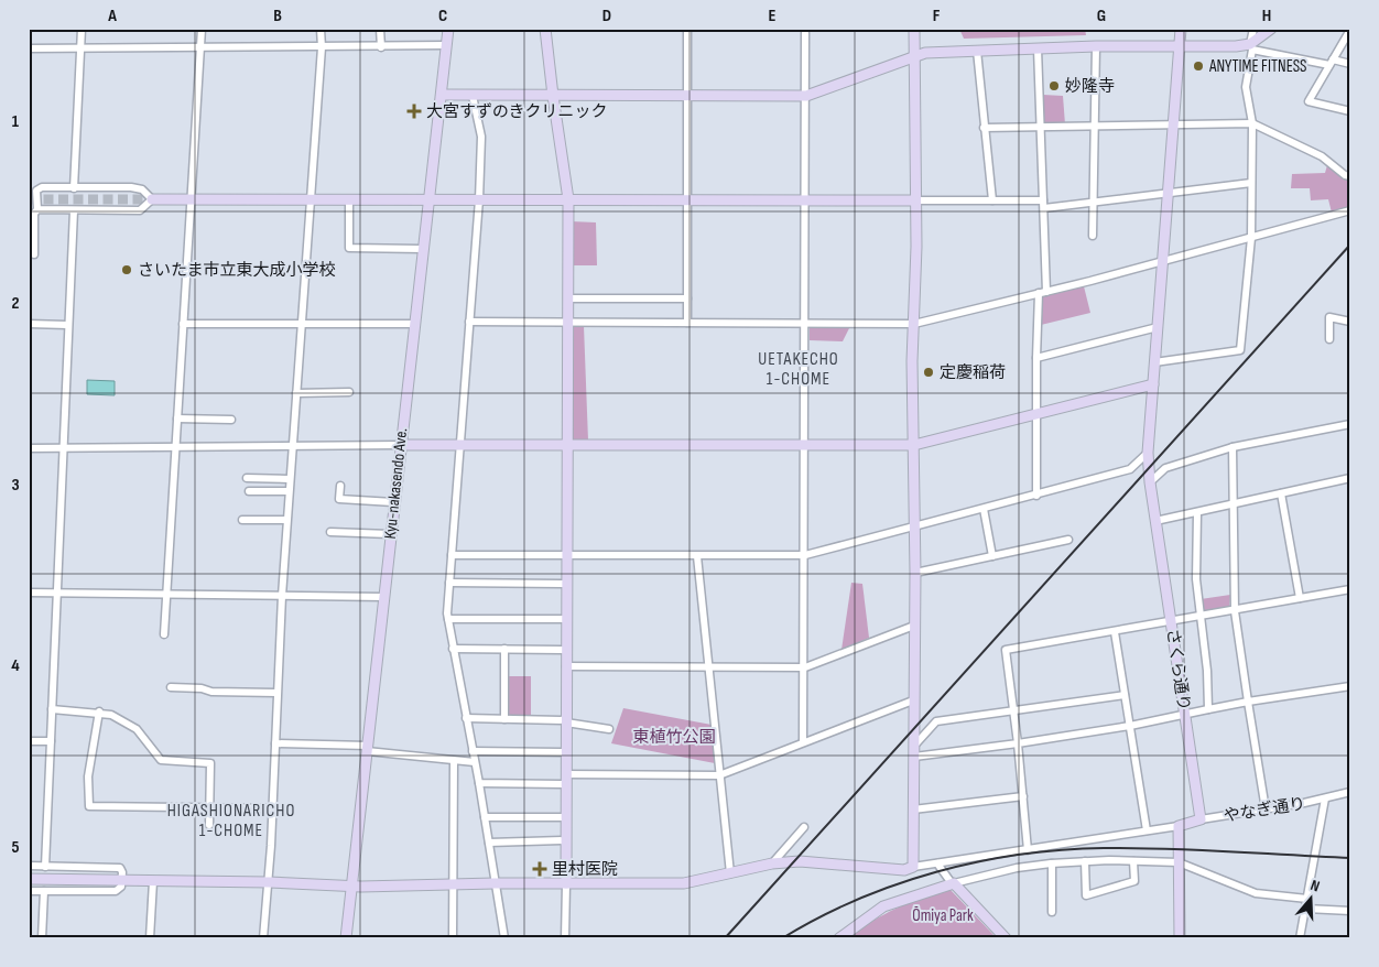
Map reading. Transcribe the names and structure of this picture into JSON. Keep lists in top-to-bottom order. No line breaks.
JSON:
{"streets":{"street":["Kyu-nakasendo Ave.","さくら通り","やなぎ通り"]},"crossings":[["さくら通り","やなぎ通り"]],"districts":["UETAKECHO 1-CHOME","HIGASHIONARICHO 1-CHOME"],"parks":["東植竹公園","Ōmiya Park"],"places":{"other":["ANYTIME FITNESS","妙隆寺","さいたま市立東大成小学校","定慶稲荷"],"health":["大宮すずのきクリニック","里村医院"]},"north":"top","grid":{"columns":["A","B","C","D","E","F","G","H"],"rows":["1","2","3","4","5"]}}
